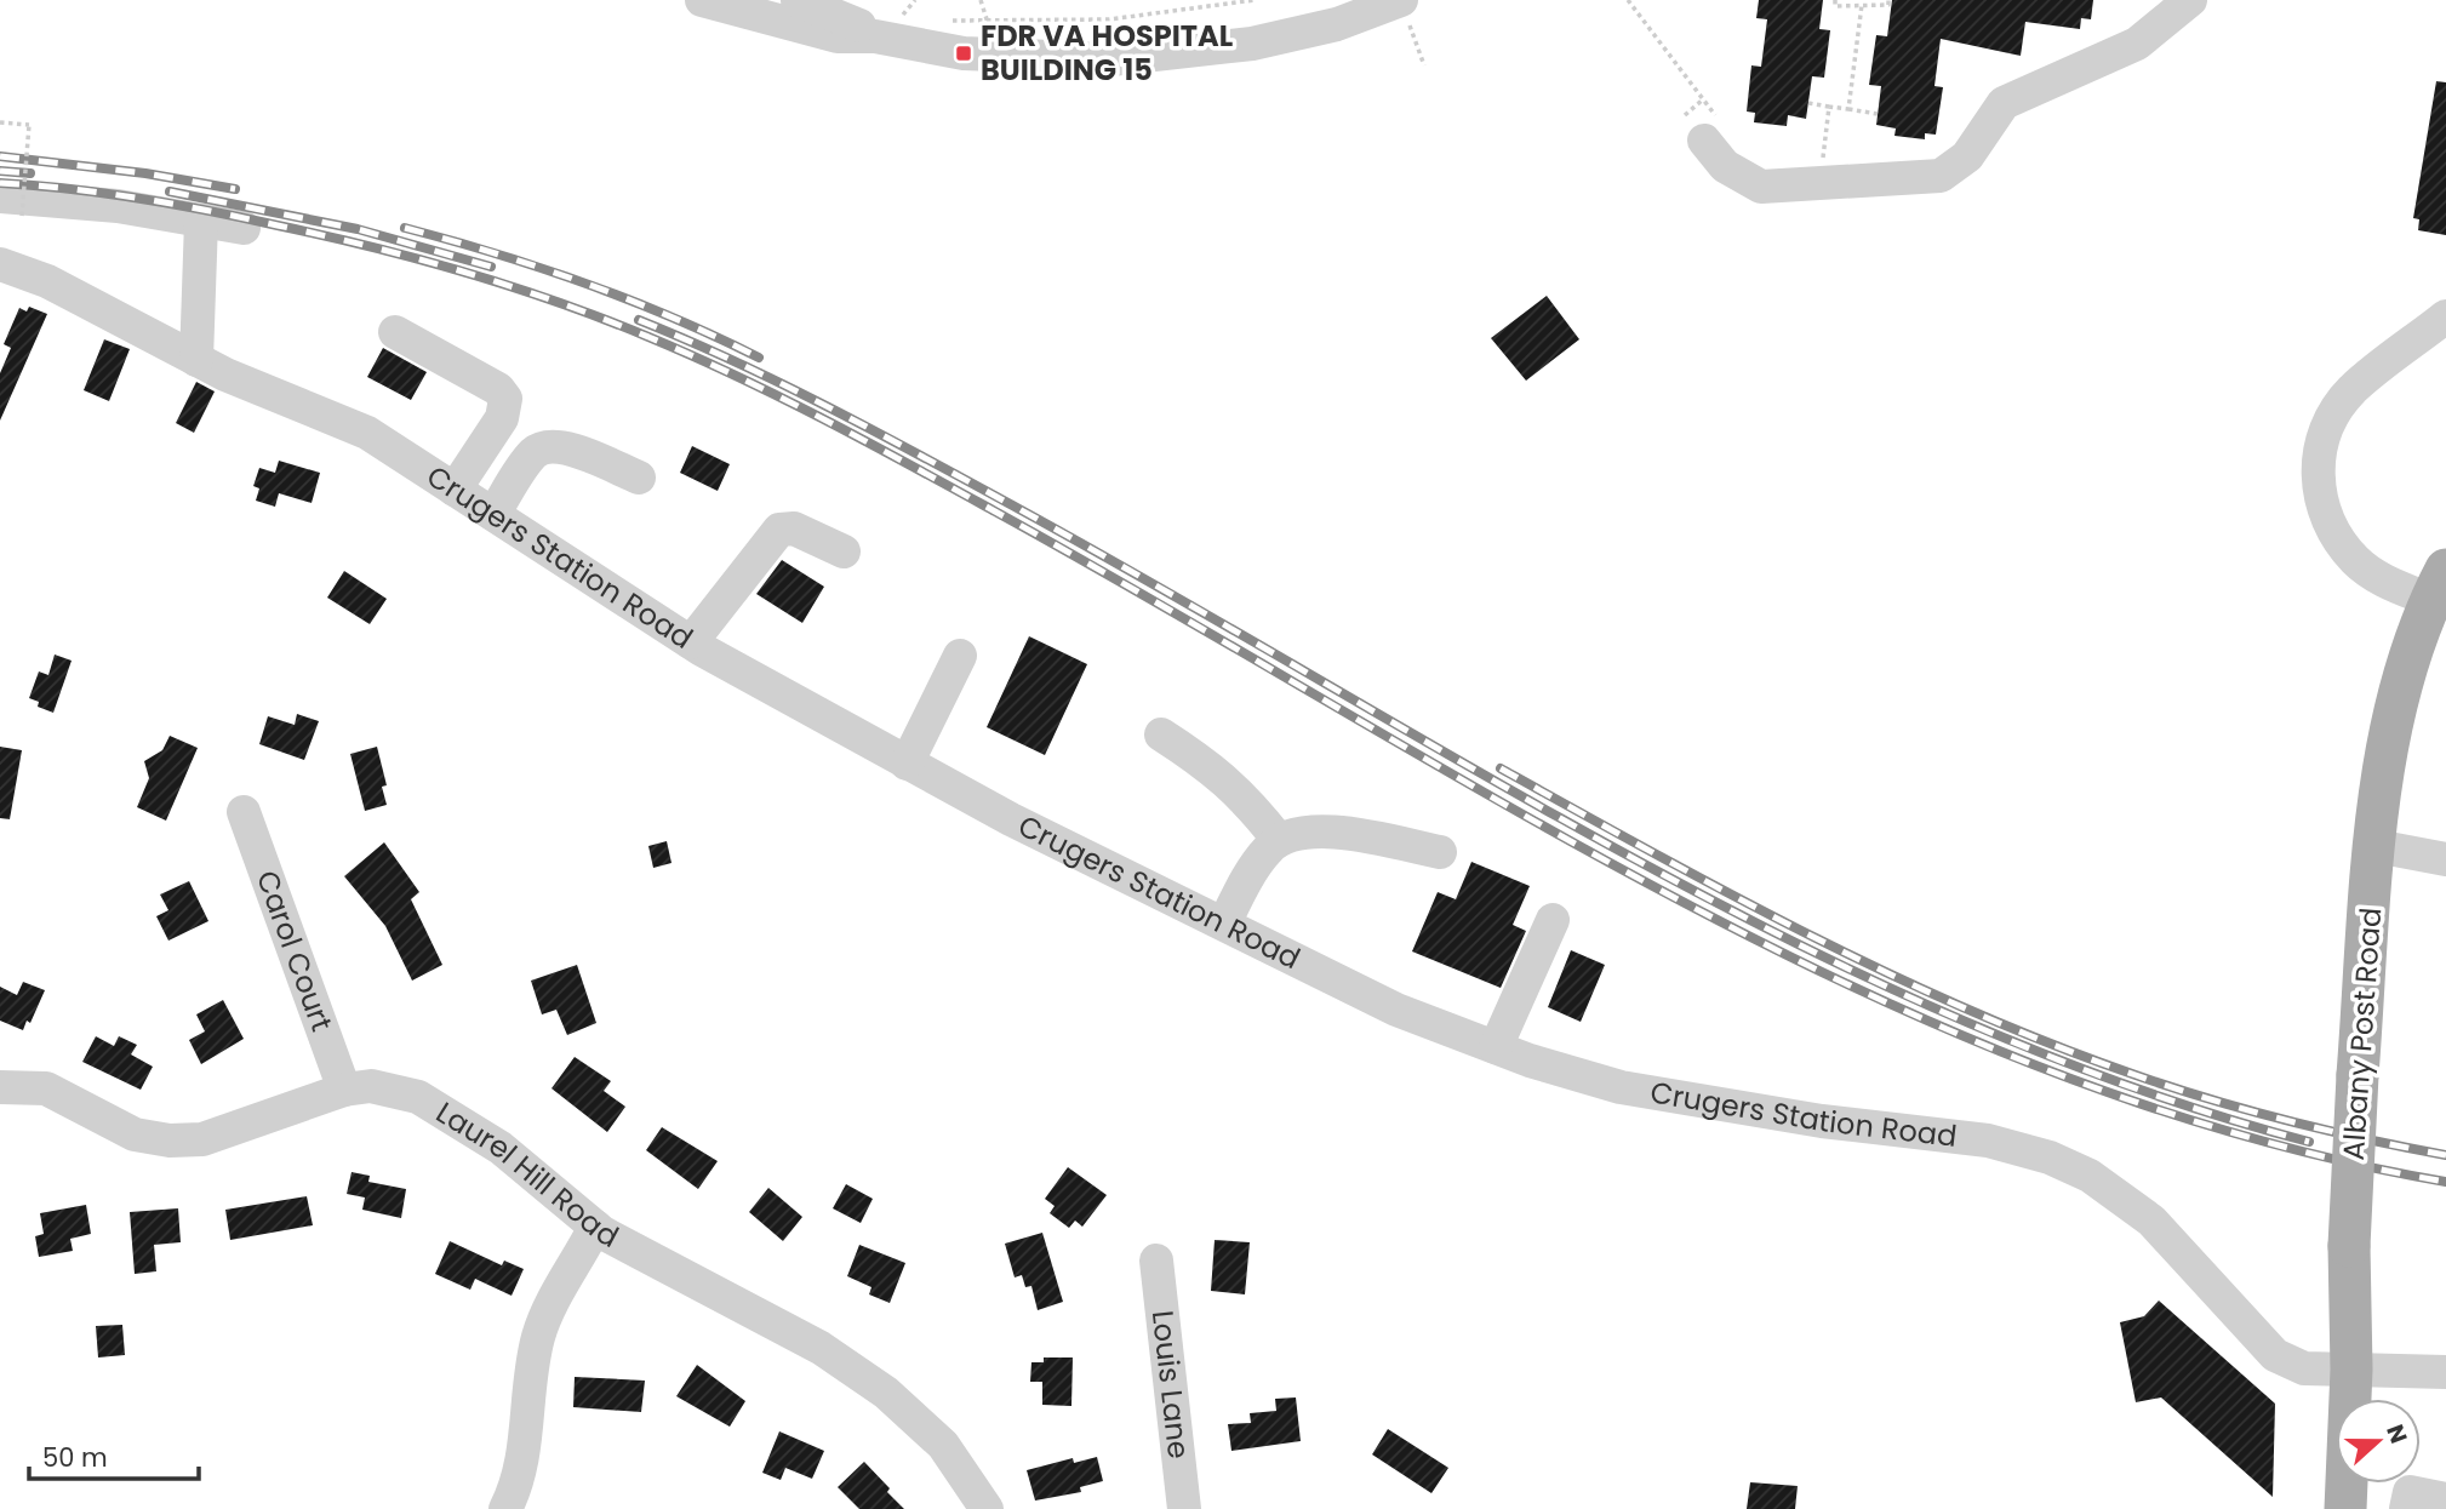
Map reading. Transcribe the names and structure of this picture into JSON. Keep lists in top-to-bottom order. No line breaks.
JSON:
{"streets":{"main road":["Albany Post Road"],"street":["Crugers Station Road","Carol Court","Laurel Hill Road","Louis Lane"]},"crossings":[["Crugers Station Road","Albany Post Road"],["Carol Court","Laurel Hill Road"]],"places":{"transit":["FDR VA HOSPITAL BUILDING 15"]},"scale_bar":"50 m","north":"right"}
